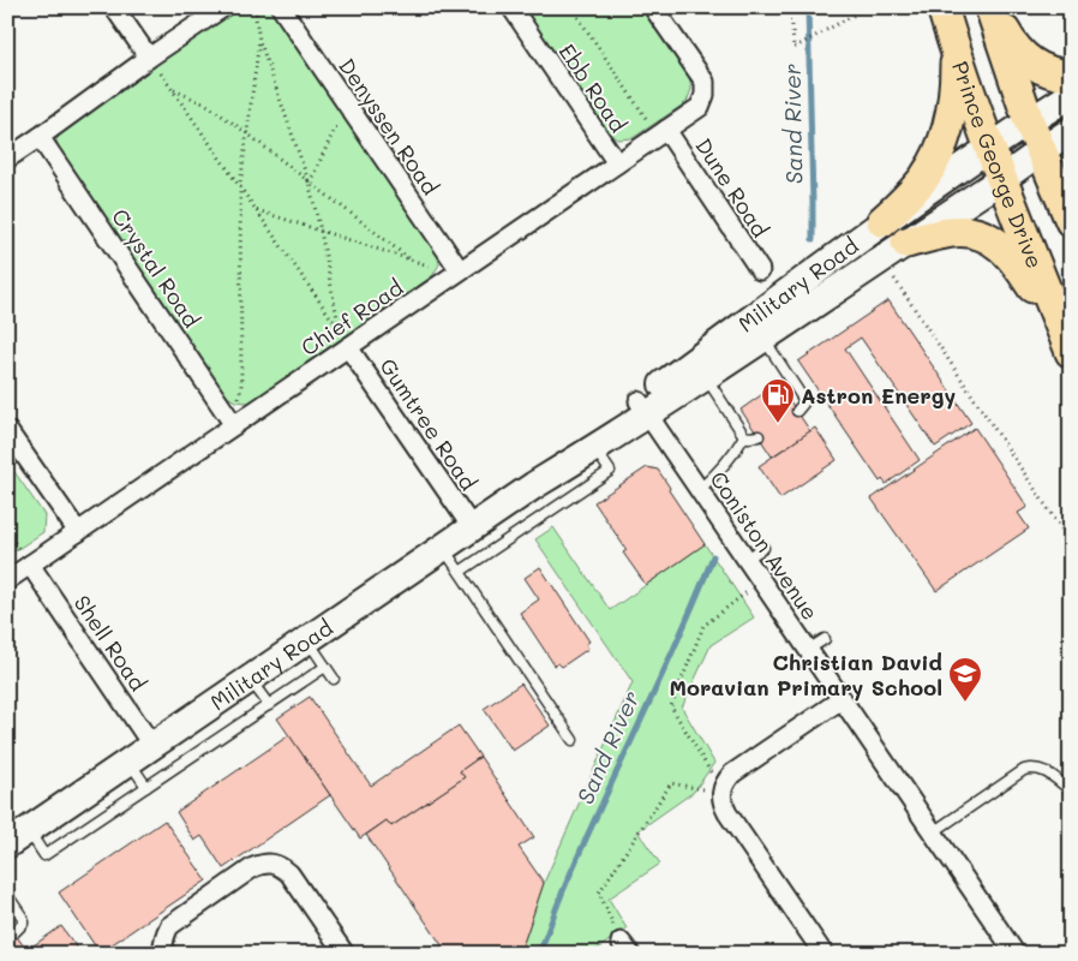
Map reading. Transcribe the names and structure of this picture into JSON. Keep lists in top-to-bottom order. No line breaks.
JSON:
{"streets":{"main road":["Prince George Drive","Military Road"],"street":["Ebb Road","Denyssen Road","Dune Road","Crystal Road","Chief Road","Gumtree Road","Coniston Avenue","Shell Road"]},"crossings":[["Ebb Road","Chief Road"],["Denyssen Road","Chief Road"],["Prince George Drive","Military Road"],["Dune Road","Chief Road"],["Crystal Road","Chief Road"],["Military Road","Gumtree Road"],["Military Road","Coniston Avenue"],["Military Road","Shell Road"],["Chief Road","Gumtree Road"],["Chief Road","Shell Road"]],"water":["Sand River"],"places":{"fuel station":["Astron Energy"],"school or university":["Christian David Moravian Primary School"]}}
